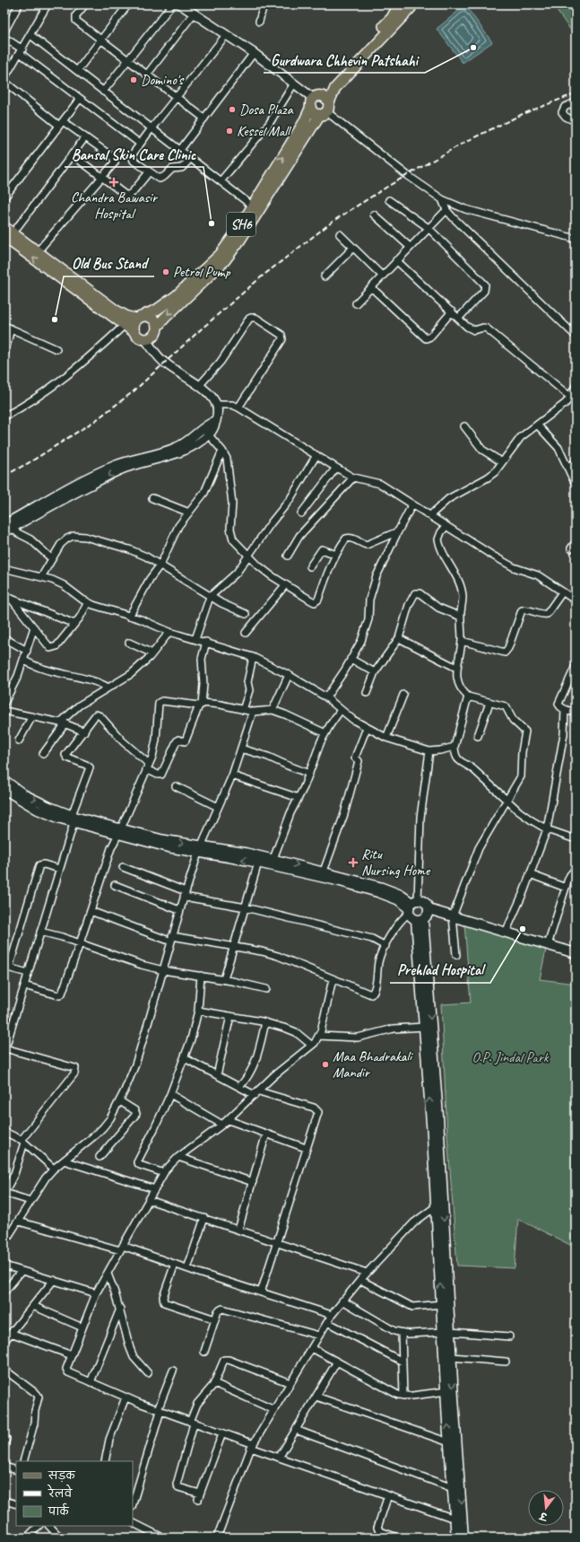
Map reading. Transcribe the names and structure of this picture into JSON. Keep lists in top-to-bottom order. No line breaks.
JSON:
{"streets":{"main road":["SH6"]},"parks":["O.P. Jindal Park"],"places":{"other":["Gurdwara Chhevin Patshahi","Domino's","Dosa Plaza","Kessel Mall","Bansal Skin Care Clinic","Petrol Pump","Old Bus Stand","Prehlad Hospital","Maa Bhadrakali Mandir"],"health":["Chandra Bawasir Hospital","Ritu Nursing Home"]},"legend":["सड़क","रेलवे","पार्क"],"north":"bottom"}
